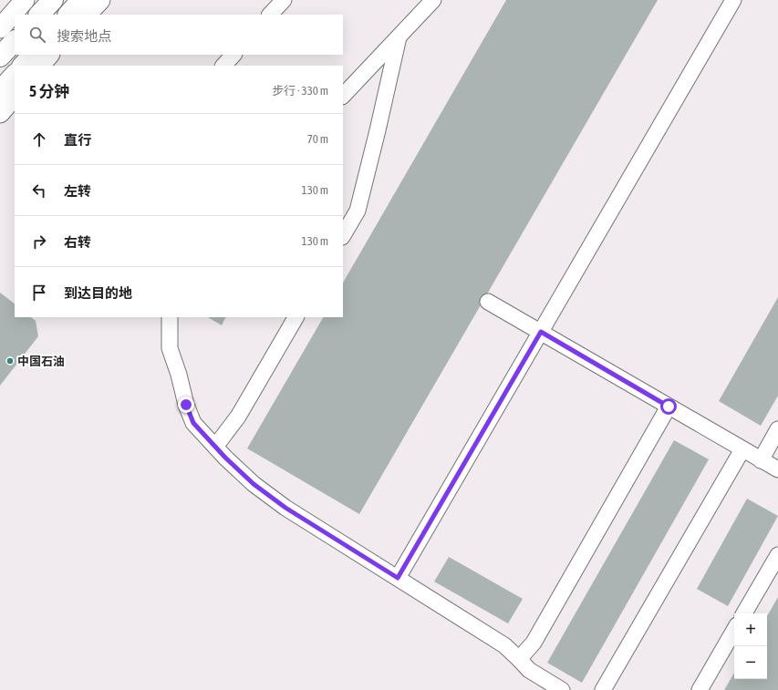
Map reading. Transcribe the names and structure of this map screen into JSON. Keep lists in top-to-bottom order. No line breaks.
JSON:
{"places":["中国石油"],"page":{"search":"搜索地点","heading":["5 分钟","步行 · 330 m"],"list":[["直行","70 m"],["左转","130 m"],["右转","130 m"],"到达目的地"],"map_buttons":["+","−"]}}
